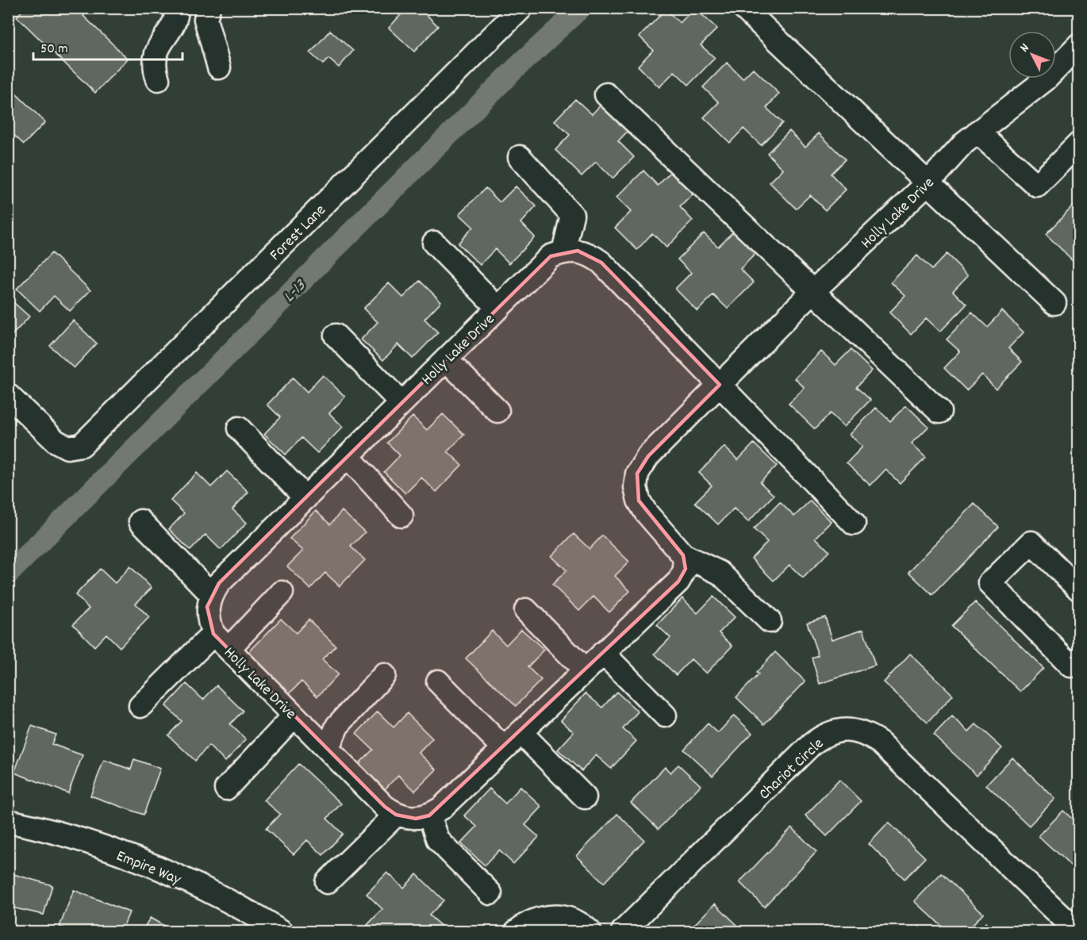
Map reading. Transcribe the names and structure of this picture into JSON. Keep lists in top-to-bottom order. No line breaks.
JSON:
{"streets":{"street":["Holly Lake Drive","Forest Lane","Chariot Circle","Empire Way"]},"water":["L-13"],"scale_bar":"50 m","north":"top left"}
